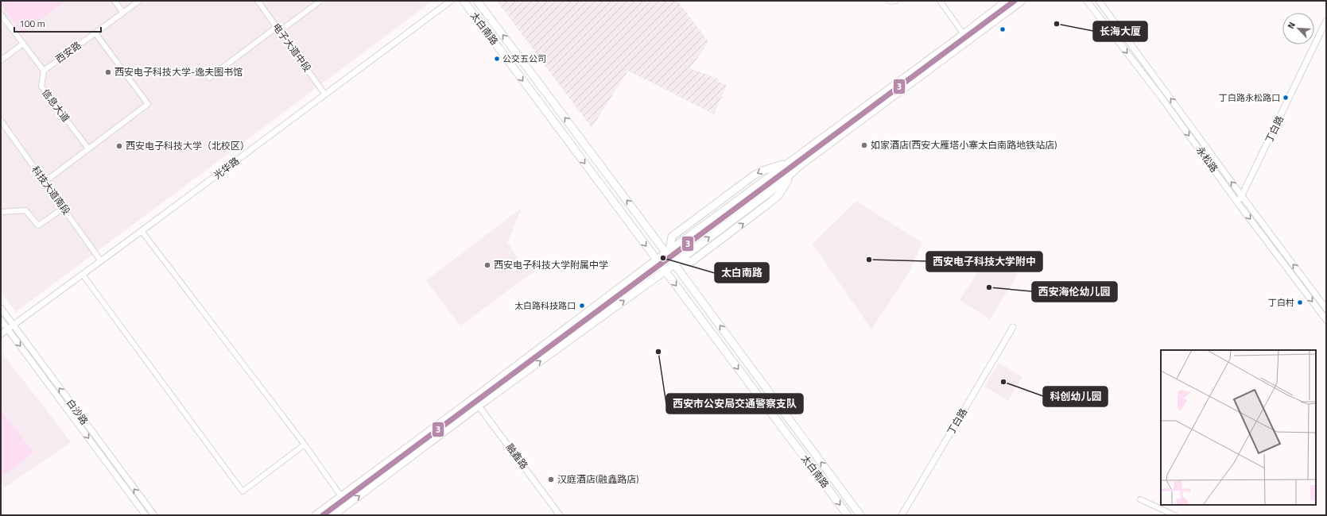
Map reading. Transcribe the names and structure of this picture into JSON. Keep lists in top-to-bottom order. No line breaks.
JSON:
{"streets":{"main road":["太白南路"],"street":["电子大道中段","西安路","信息大道","丁白路","永松路","光华路","科技大道南段","白沙路","融鑫路"]},"crossings":[["电子大道中段","光华路"],["西安路","信息大道"],["丁白路","永松路"],["光华路","科技大道南段"],["光华路","白沙路"]],"places":["长海大厦","公交五公司","西安电子科技大学-逸夫图书馆","丁白路永松路口","如家酒店(西安大雁塔小寨太白南路地铁站店)","西安电子科技大学（北校区）","太白南路","西安电子科技大学附中","西安电子科技大学附属中学","西安海伦幼儿园","丁白村","太白路科技路口","西安市公安局交通警察支队","科创幼儿园","汉庭酒店(融鑫路店)"],"lines":["transit line 3"],"scale_bar":"100 m","north":"top left"}
